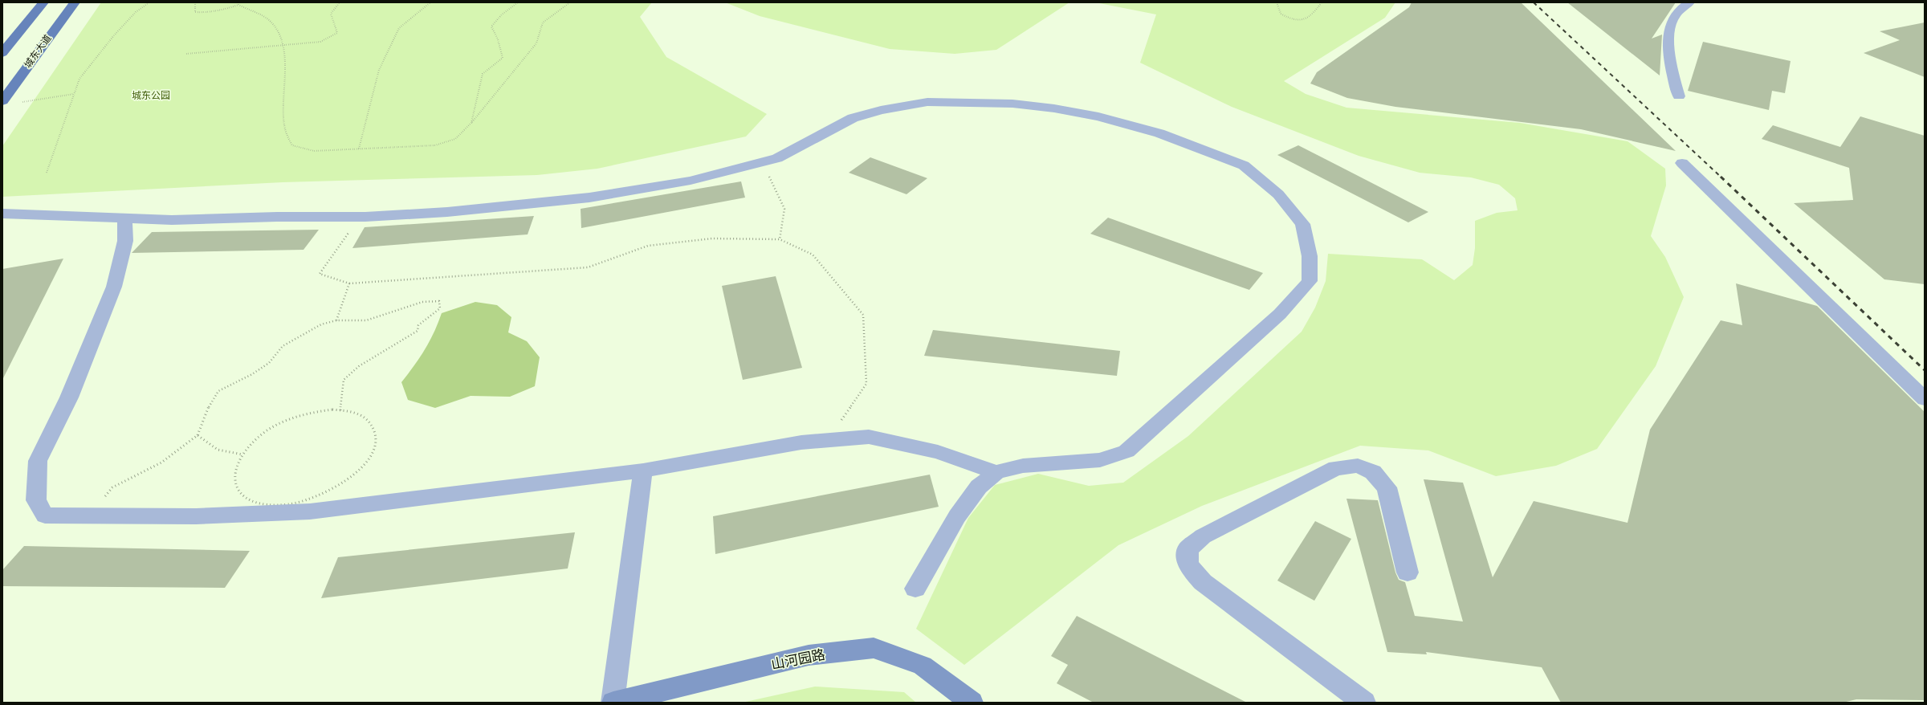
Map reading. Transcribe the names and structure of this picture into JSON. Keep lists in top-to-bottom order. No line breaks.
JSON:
{"streets":{"main road":["城东大道"],"street":["山河园路"]},"parks":["城东公园"]}
